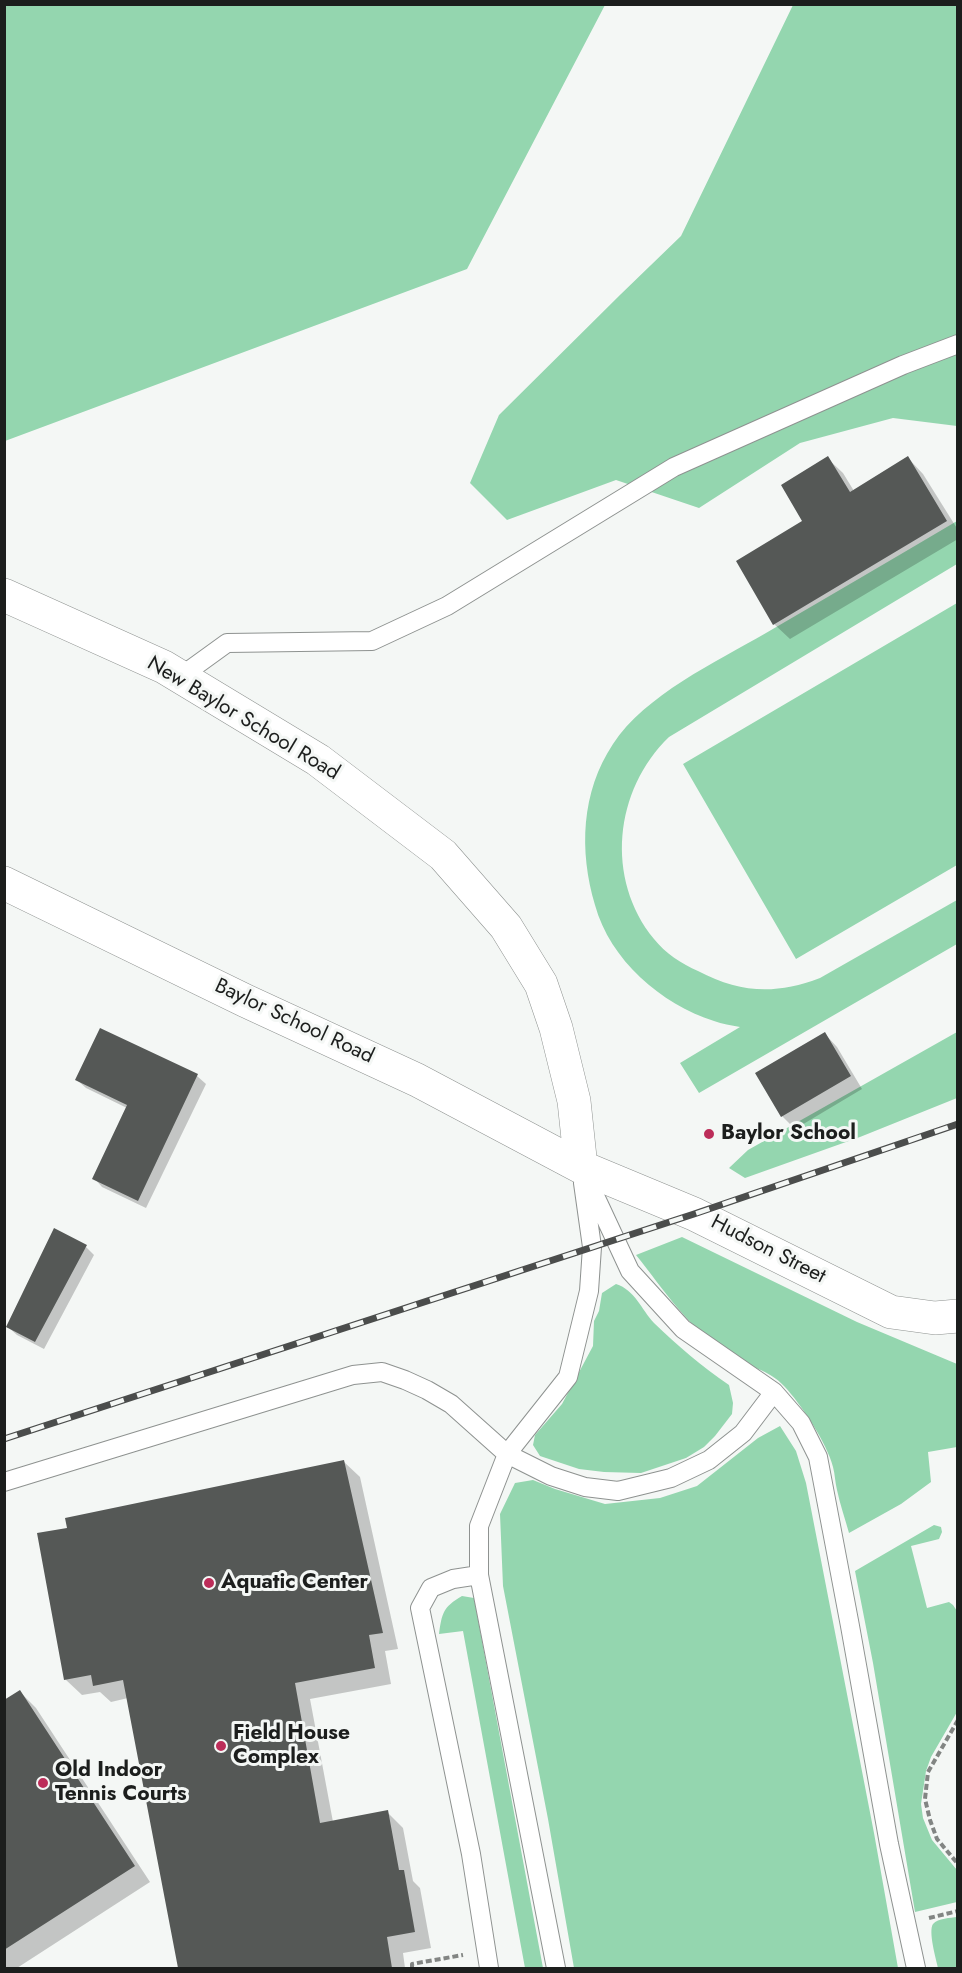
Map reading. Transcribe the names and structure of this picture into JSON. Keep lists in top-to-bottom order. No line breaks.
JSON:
{"streets":{"street":["New Baylor School Road","Baylor School Road","Hudson Street"]},"crossings":[["New Baylor School Road","Baylor School Road"],["New Baylor School Road","Hudson Street"],["Baylor School Road","Hudson Street"]],"places":["Baylor School","Aquatic Center","Field House Complex","Old Indoor Tennis Courts"]}
